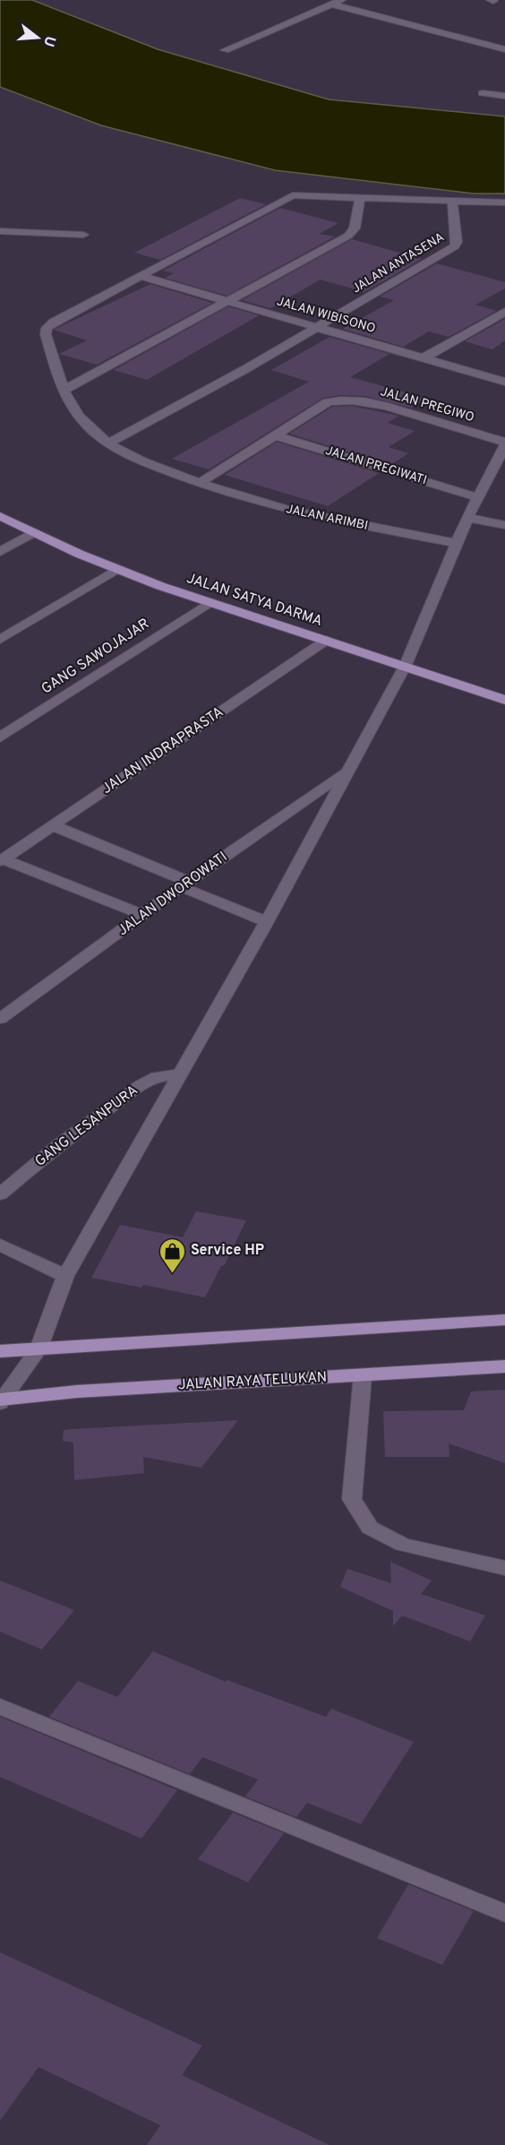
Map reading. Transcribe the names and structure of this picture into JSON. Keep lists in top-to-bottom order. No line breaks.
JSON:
{"streets":{"main road":["JALAN SATYA DARMA","JALAN RAYA TELUKAN"],"street":["JALAN ANTASENA","JALAN WIBISONO","JALAN PREGIWO","JALAN PREGIWATI","JALAN ARIMBI","GANG SAWOJAJAR","JALAN INDRAPRASTA","JALAN DWOROWATI","GANG LESANPURA"]},"crossings":[["JALAN ANTASENA","JALAN WIBISONO"],["JALAN WIBISONO","JALAN ARIMBI"],["JALAN PREGIWO","JALAN PREGIWATI"],["JALAN SATYA DARMA","GANG SAWOJAJAR"],["JALAN SATYA DARMA","JALAN INDRAPRASTA"]],"places":{"shop":["Service HP"]},"north":"right"}
